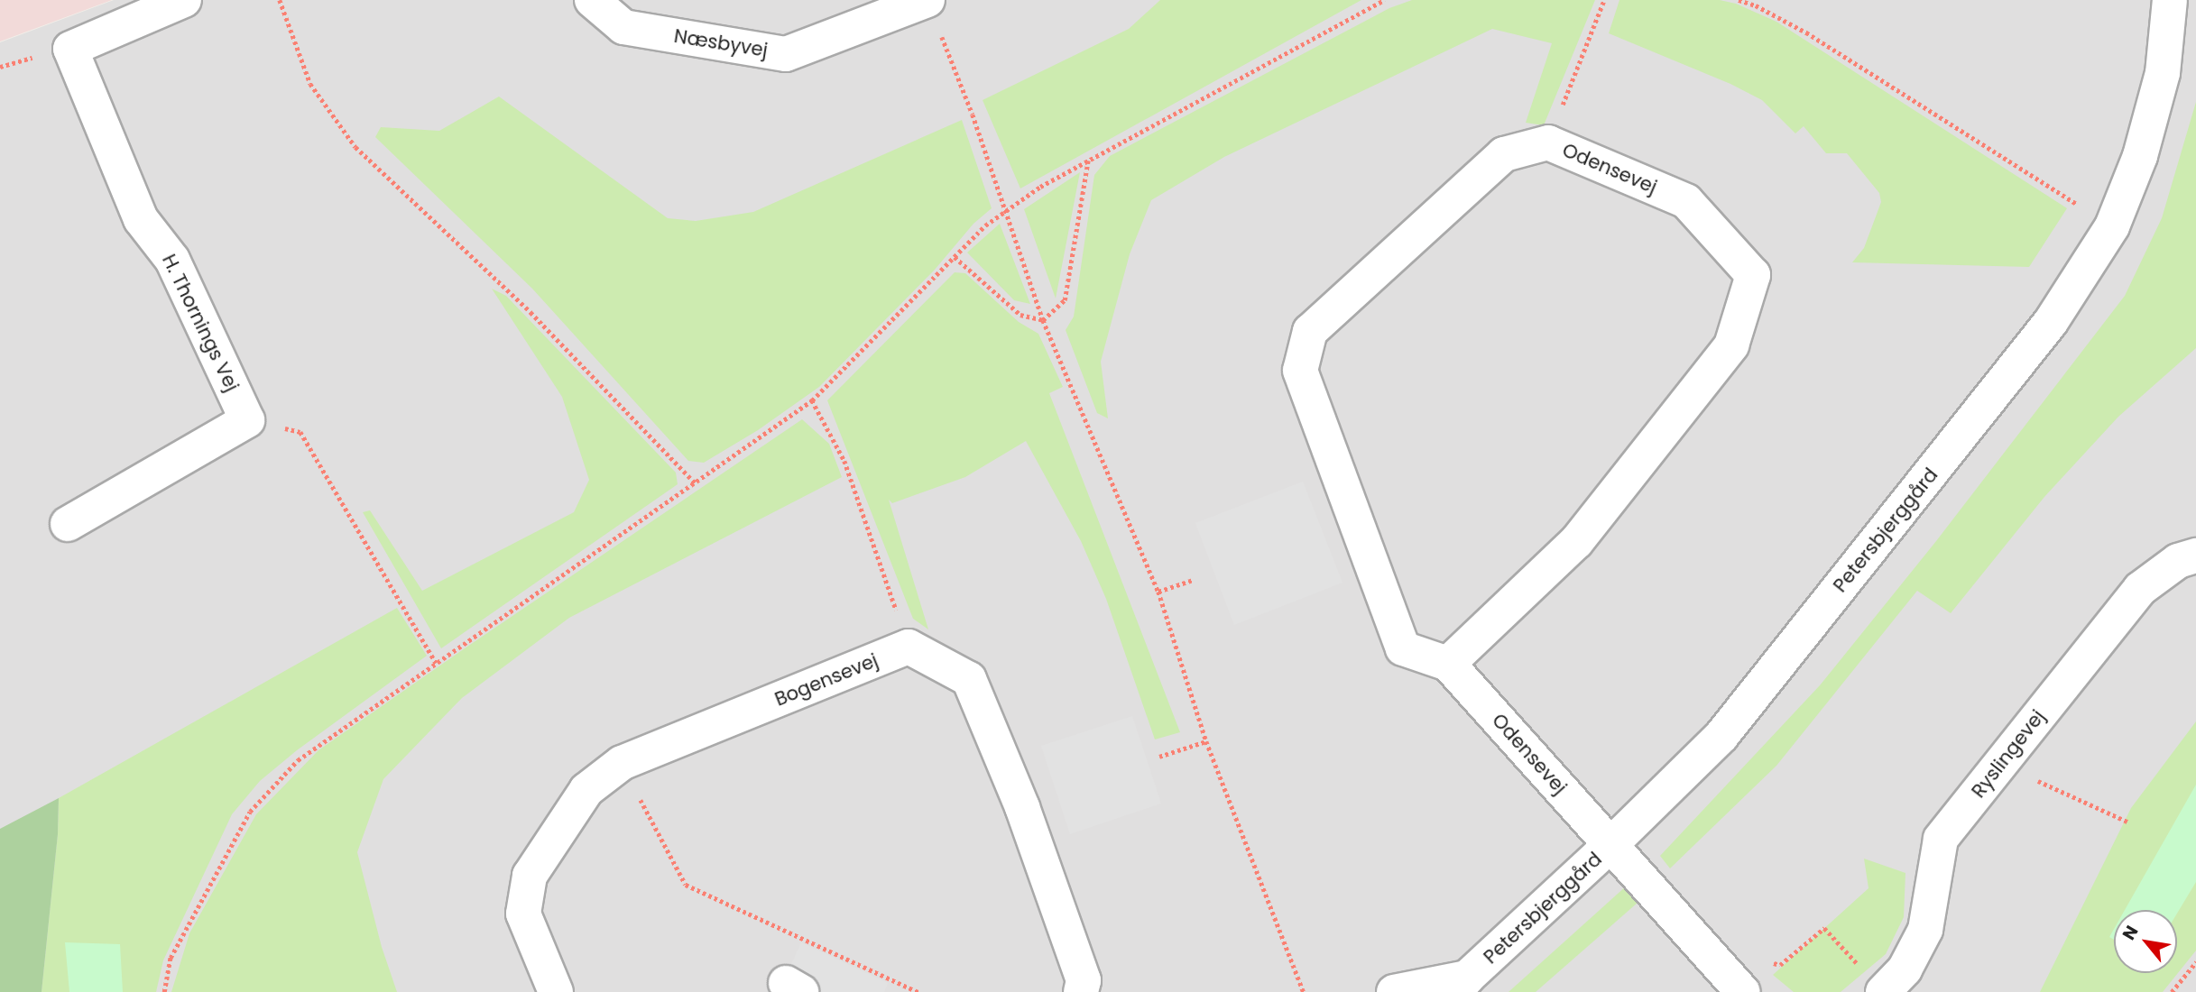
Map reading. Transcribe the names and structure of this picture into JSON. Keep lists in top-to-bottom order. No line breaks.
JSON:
{"streets":{"street":["Næsbyvej","Odensevej","H. Thornings Vej","Petersbjerggård","Bogensevej","Ryslingevej"]},"crossings":[["Odensevej","Petersbjerggård"]],"north":"top left"}
